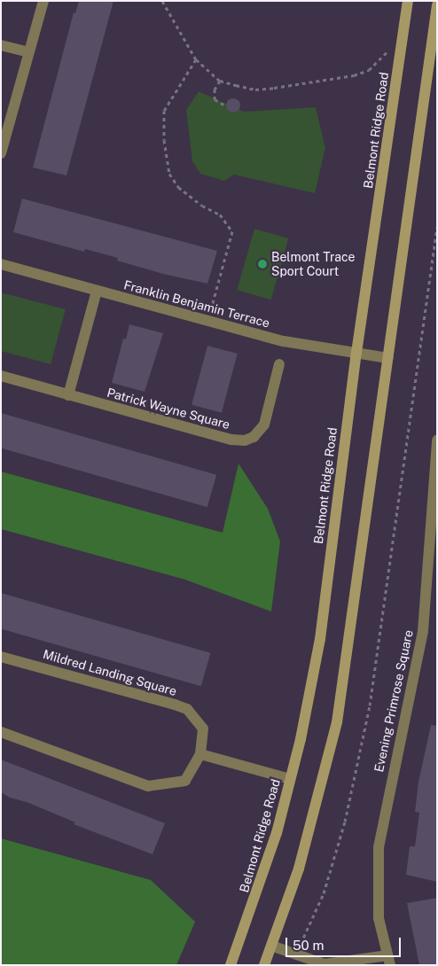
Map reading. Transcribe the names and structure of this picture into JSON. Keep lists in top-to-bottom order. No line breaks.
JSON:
{"streets":{"main road":["Belmont Ridge Road"],"street":["Franklin Benjamin Terrace","Patrick Wayne Square","Mildred Landing Square","Evening Primrose Square"]},"crossings":[["Belmont Ridge Road","Franklin Benjamin Terrace"]],"places":["Belmont Trace Sport Court"],"scale_bar":"50 m"}
